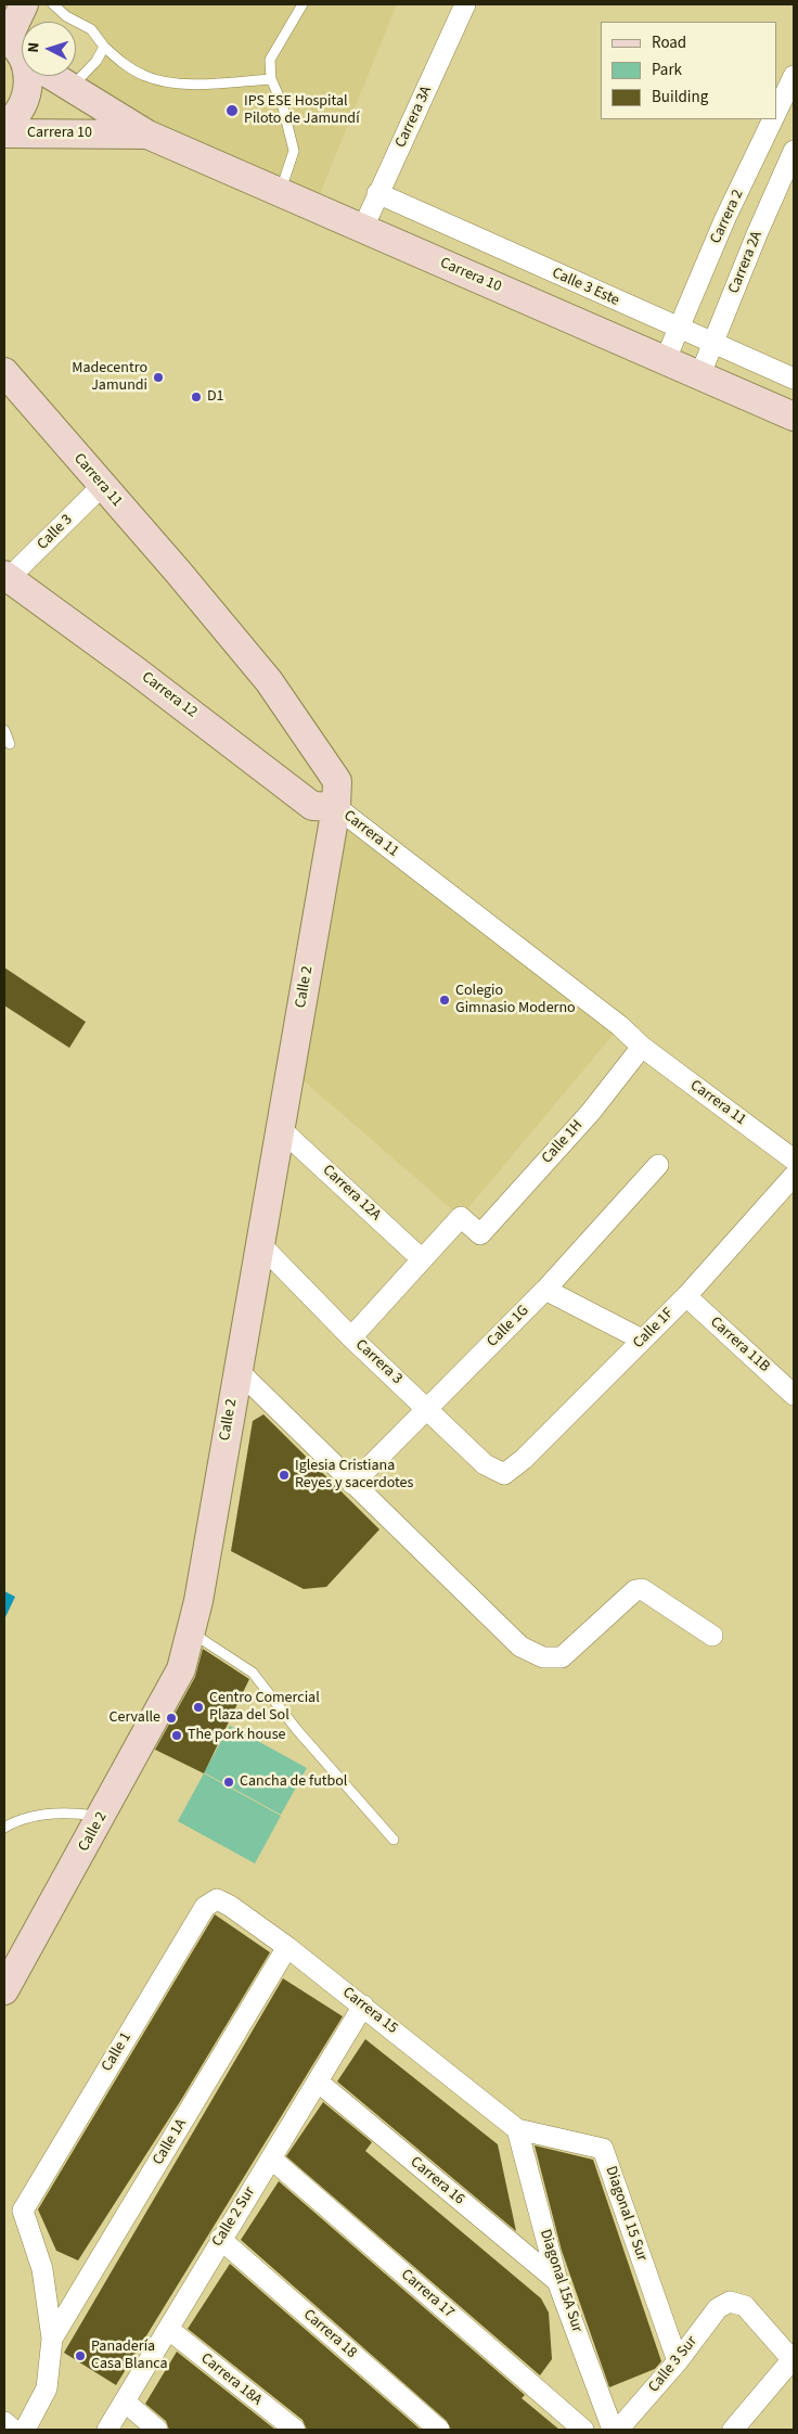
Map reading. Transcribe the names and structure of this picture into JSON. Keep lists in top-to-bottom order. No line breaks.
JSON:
{"streets":{"main road":["Carrera 10","Carrera 11","Carrera 12","Calle 2"],"street":["Carrera 3A","Carrera 2","Carrera 2A","Calle 3 Este","Calle 3","Calle 1H","Carrera 12A","Calle 1G","Calle 1F","Carrera 11B","Carrera 3","Carrera 15","Calle 1","Calle 1A","Carrera 16","Diagonal 15 Sur","Calle 2 Sur","Diagonal 15A Sur","Carrera 17","Carrera 18","Calle 3 Sur","Carrera 18A"]},"crossings":[["Carrera 3A","Carrera 10"],["Carrera 3A","Calle 3 Este"],["Carrera 10","Carrera 2"],["Carrera 10","Carrera 2A"],["Carrera 2","Calle 3 Este"],["Carrera 2A","Calle 3 Este"],["Carrera 11","Calle 3"],["Carrera 11","Carrera 12"],["Carrera 11","Calle 2"],["Carrera 11","Calle 1H"],["Calle 3","Carrera 12"],["Carrera 12","Calle 2"],["Calle 2","Carrera 12A"],["Calle 2","Carrera 3"],["Calle 1H","Carrera 12A"],["Calle 1G","Carrera 3"],["Calle 1F","Carrera 11B"],["Calle 1F","Carrera 3"],["Carrera 15","Calle 1"],["Carrera 15","Calle 1A"],["Carrera 15","Diagonal 15 Sur"],["Carrera 15","Calle 2 Sur"],["Carrera 15","Diagonal 15A Sur"],["Calle 1","Calle 1A"],["Carrera 16","Calle 2 Sur"],["Carrera 16","Diagonal 15A Sur"],["Diagonal 15 Sur","Diagonal 15A Sur"],["Diagonal 15 Sur","Calle 3 Sur"],["Calle 2 Sur","Carrera 17"],["Calle 2 Sur","Carrera 18"],["Calle 2 Sur","Carrera 18A"]],"places":["IPS ESE Hospital Piloto de Jamundí","Madecentro Jamundi","D1","Colegio Gimnasio Moderno","Iglesia Cristiana Reyes y sacerdotes","Centro Comercial Plaza del Sol","Cervalle","The pork house","Cancha de futbol","Panadería Casa Blanca"],"legend":["Road","Park","Building"],"north":"left"}
